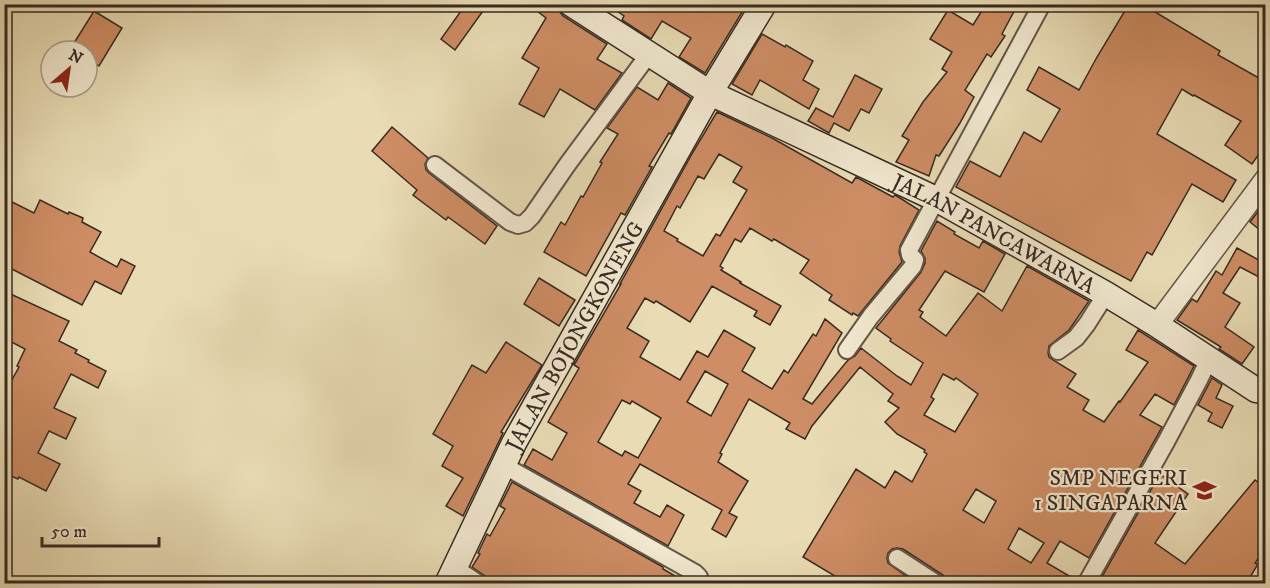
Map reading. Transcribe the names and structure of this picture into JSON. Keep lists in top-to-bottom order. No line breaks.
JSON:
{"streets":{"main road":["JALAN PANCAWARNA","JALAN BOJONGKONENG"]},"crossings":[["JALAN PANCAWARNA","JALAN BOJONGKONENG"]],"places":{"school or university":["SMP NEGERI 1 SINGAPARNA"]},"scale_bar":"50 m","north":"top right"}
